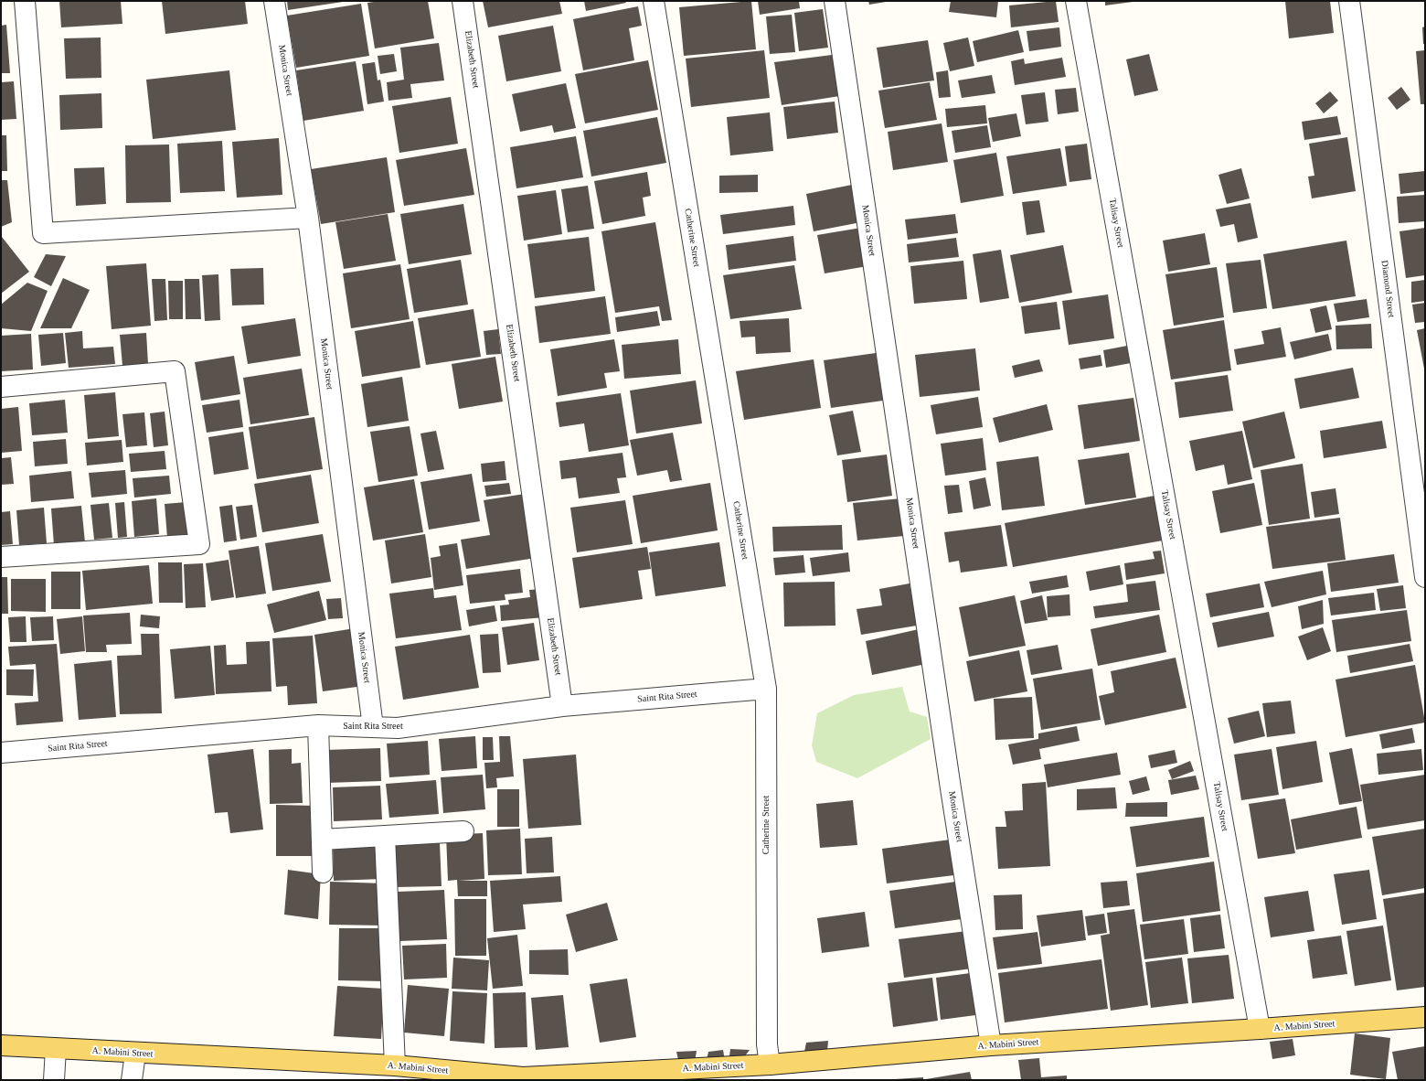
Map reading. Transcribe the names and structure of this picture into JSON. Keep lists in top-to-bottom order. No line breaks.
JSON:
{"streets":{"main road":["A. Mabini Street"],"street":["Elizabeth Street","Monica Street","Talisay Street","Catherine Street","Diamond Street","Saint Rita Street"]},"crossings":[["Elizabeth Street","Saint Rita Street"],["Monica Street","Saint Rita Street"],["Monica Street","A. Mabini Street"],["Talisay Street","A. Mabini Street"],["Catherine Street","Saint Rita Street"],["Catherine Street","A. Mabini Street"]]}
